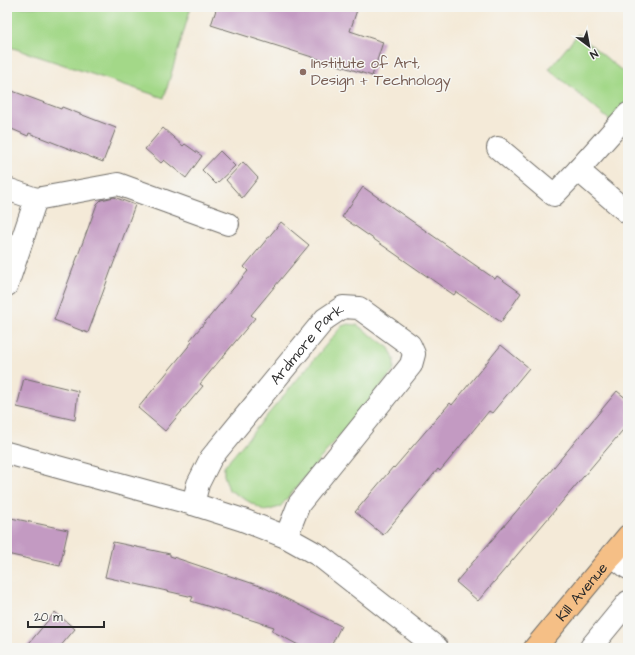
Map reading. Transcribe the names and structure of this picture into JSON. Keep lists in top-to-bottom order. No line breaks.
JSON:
{"streets":{"main road":["Kill Avenue"],"street":["Ardmore Park"]},"places":["Institute of Art, Design + Technology"],"scale_bar":"20 m","north":"bottom right"}
